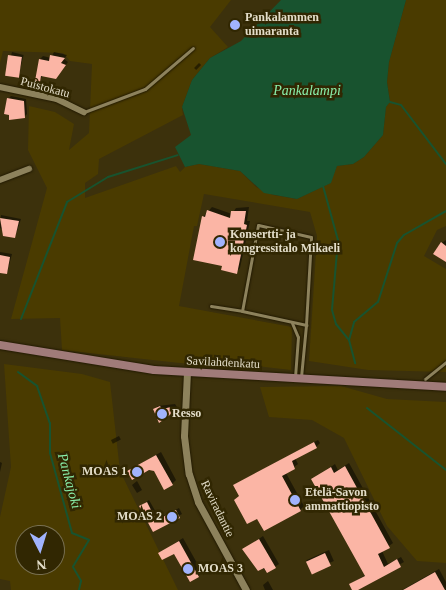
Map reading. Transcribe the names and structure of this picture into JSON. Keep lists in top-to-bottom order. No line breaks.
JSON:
{"streets":{"main road":["Savilahdenkatu"],"street":["Puistokatu","Raviradantie"]},"crossings":[["Savilahdenkatu","Raviradantie"]],"water":["Pankalampi","Pankajoki"],"places":["Pankalammen uimaranta","Konsertti- ja kongressitalo Mikaeli","Resso","MOAS 1","Etelä-Savon ammattiopisto","MOAS 2","MOAS 3"],"north":"bottom"}
